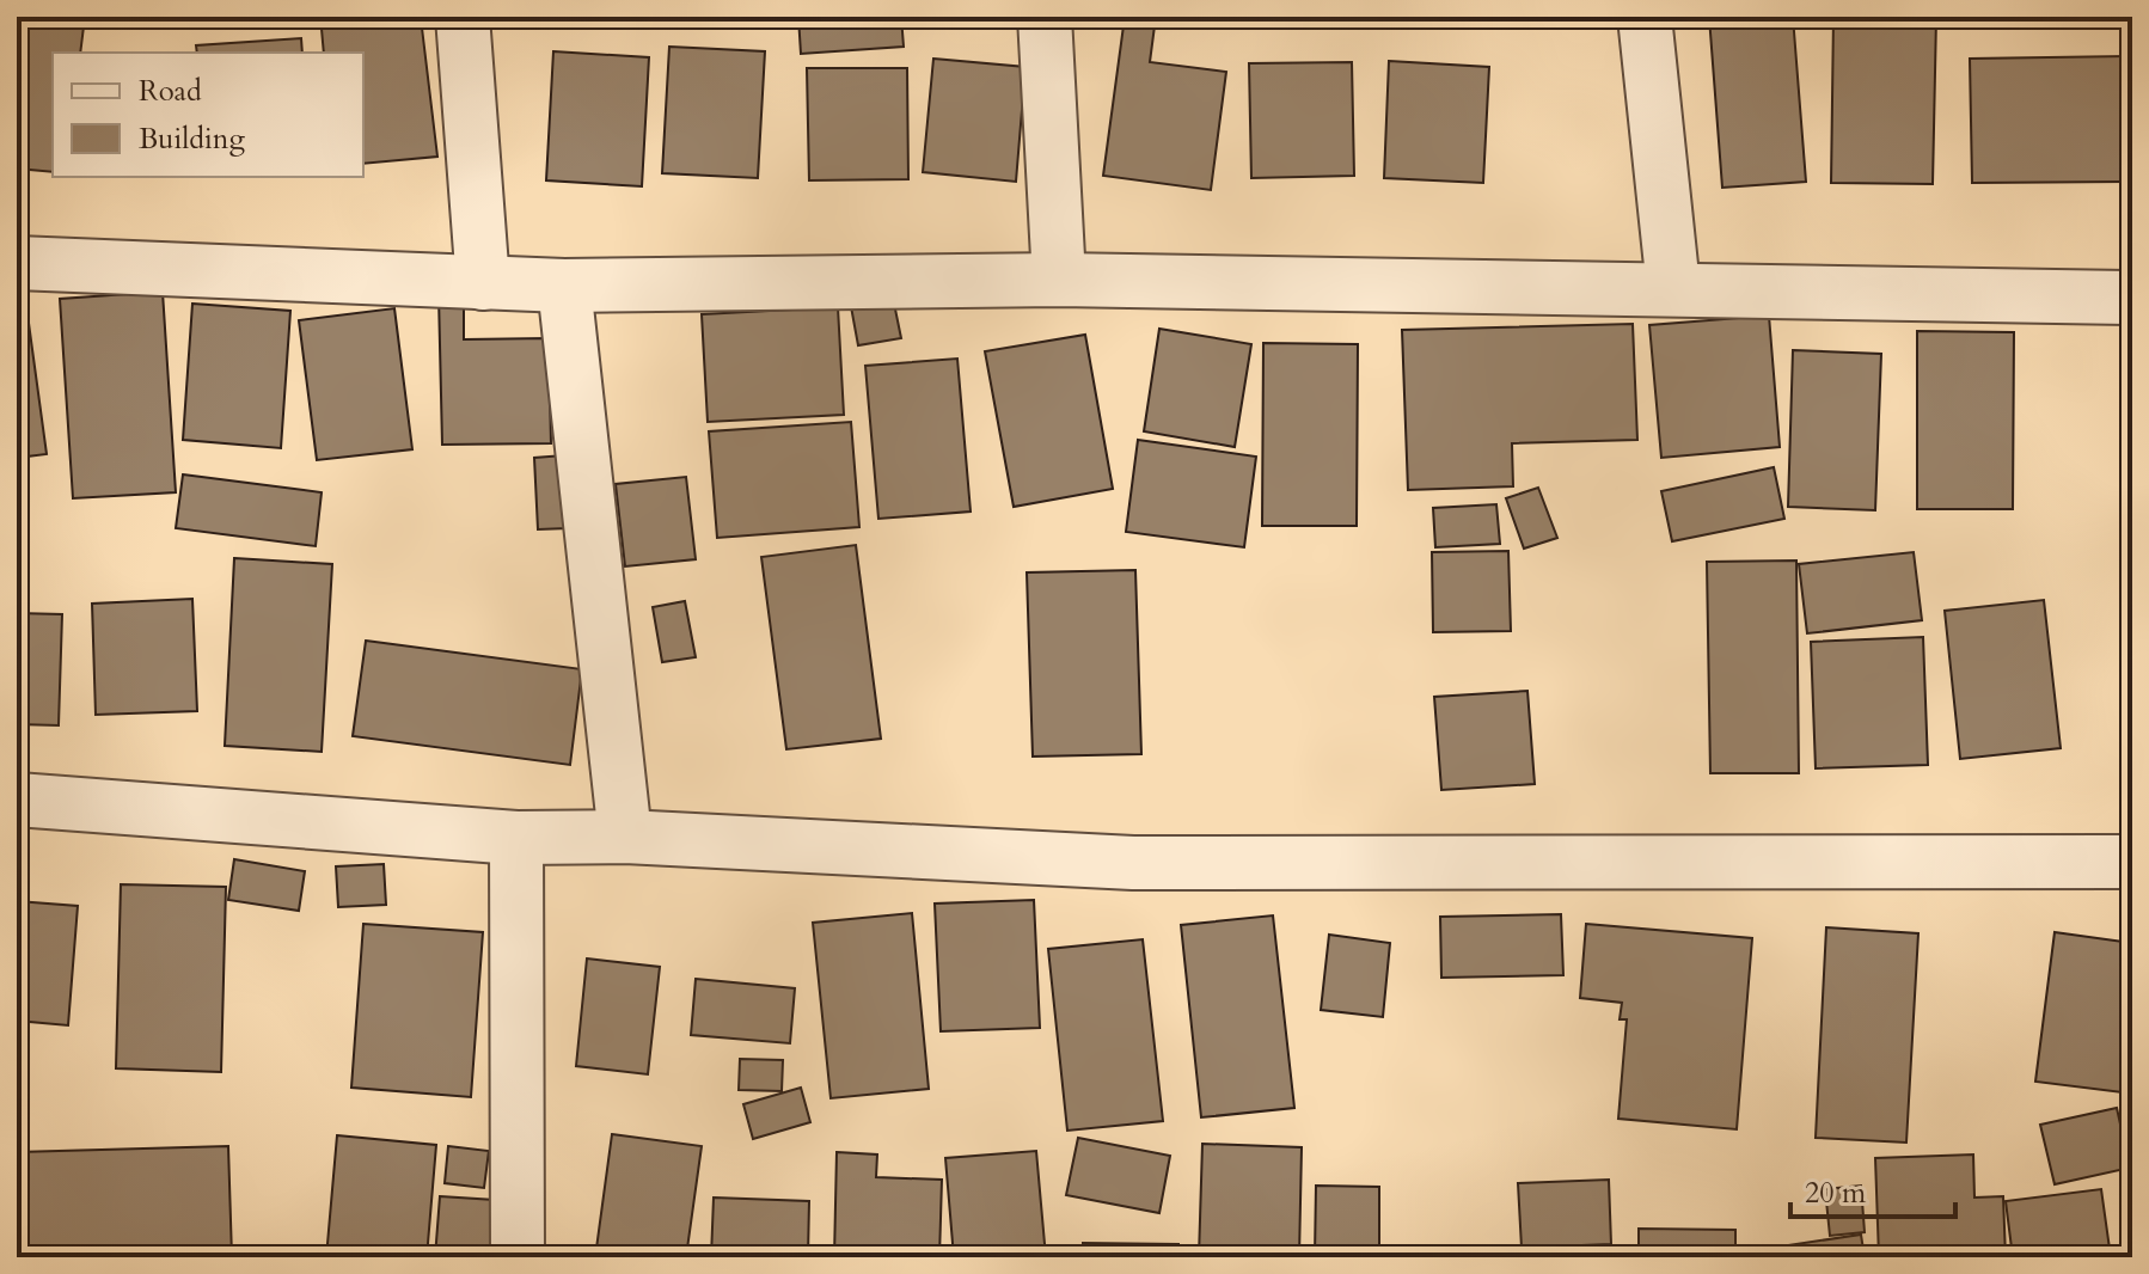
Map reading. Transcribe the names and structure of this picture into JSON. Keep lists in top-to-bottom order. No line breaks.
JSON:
{"legend":["Road","Building"],"scale_bar":"20 m"}
